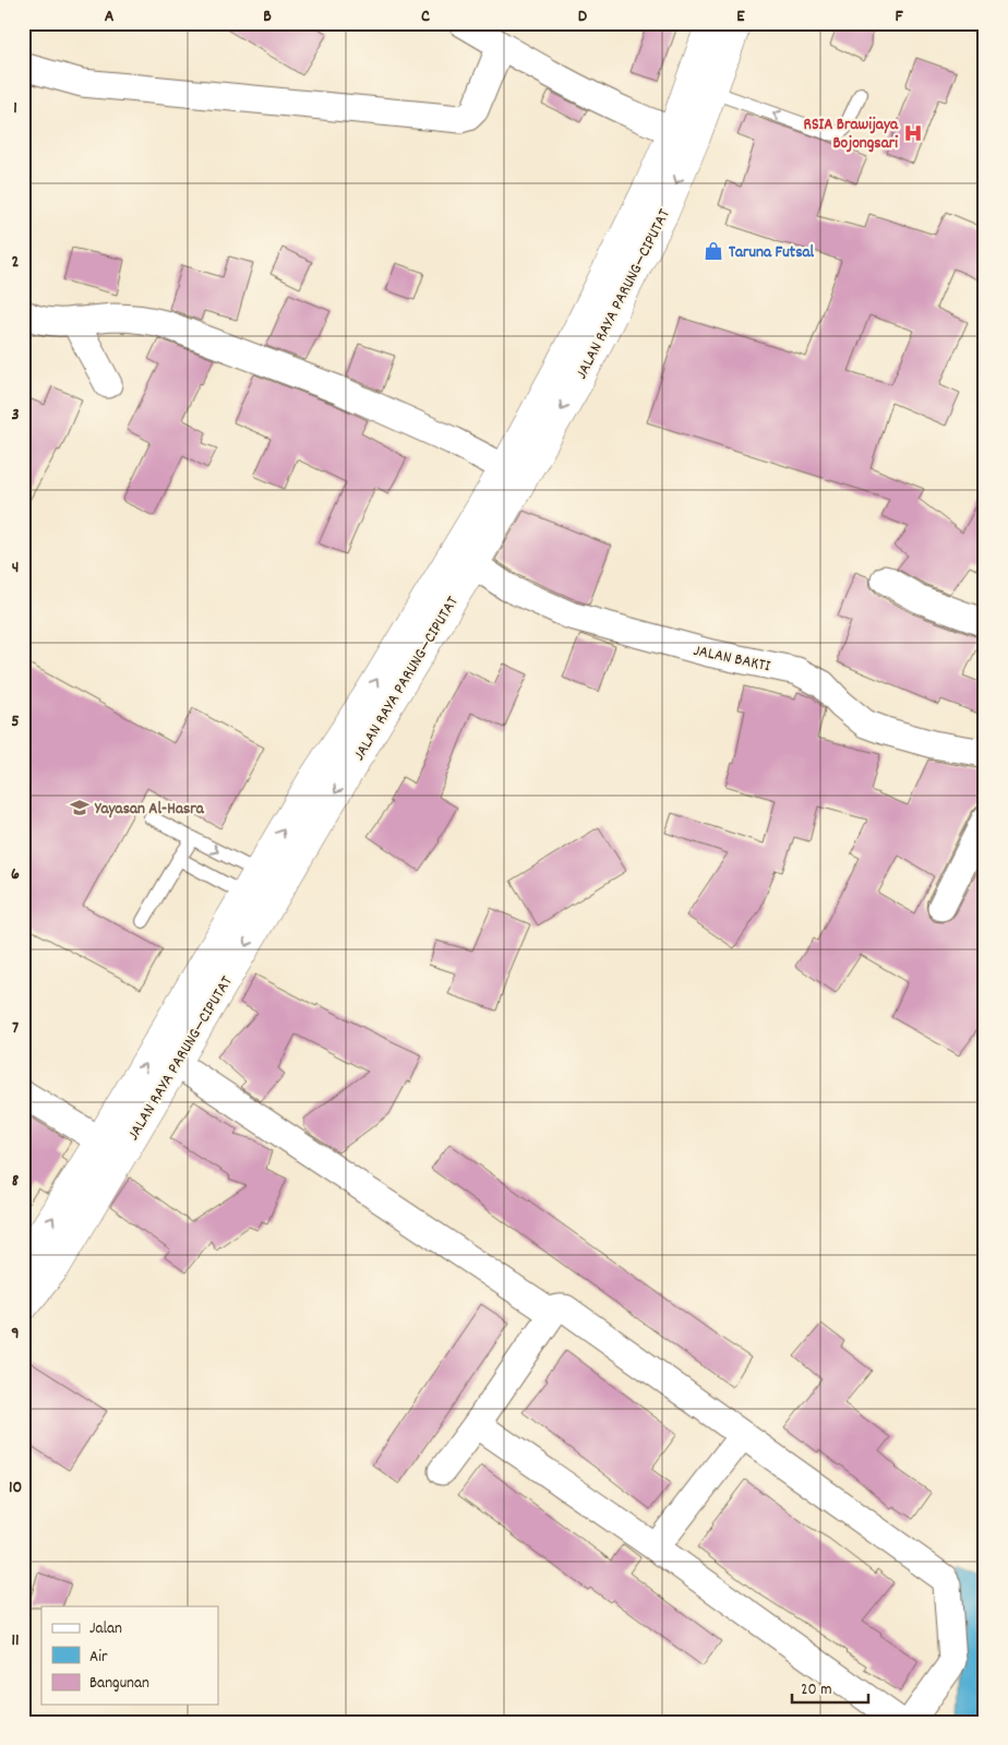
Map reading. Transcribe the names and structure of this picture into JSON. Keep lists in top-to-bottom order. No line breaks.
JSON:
{"streets":{"highway":["JALAN RAYA PARUNG—CIPUTAT"],"street":["JALAN BAKTI"]},"crossings":[["JALAN RAYA PARUNG—CIPUTAT","JALAN BAKTI"]],"places":{"hospital":["RSIA Brawijaya Bojongsari"],"shop":["Taruna Futsal"],"school or university":["Yayasan Al-Hasra"]},"legend":["Jalan","Air","Bangunan"],"scale_bar":"20 m","grid":{"columns":["A","B","C","D","E","F"],"rows":["1","2","3","4","5","6","7","8","9","10","11"]}}
